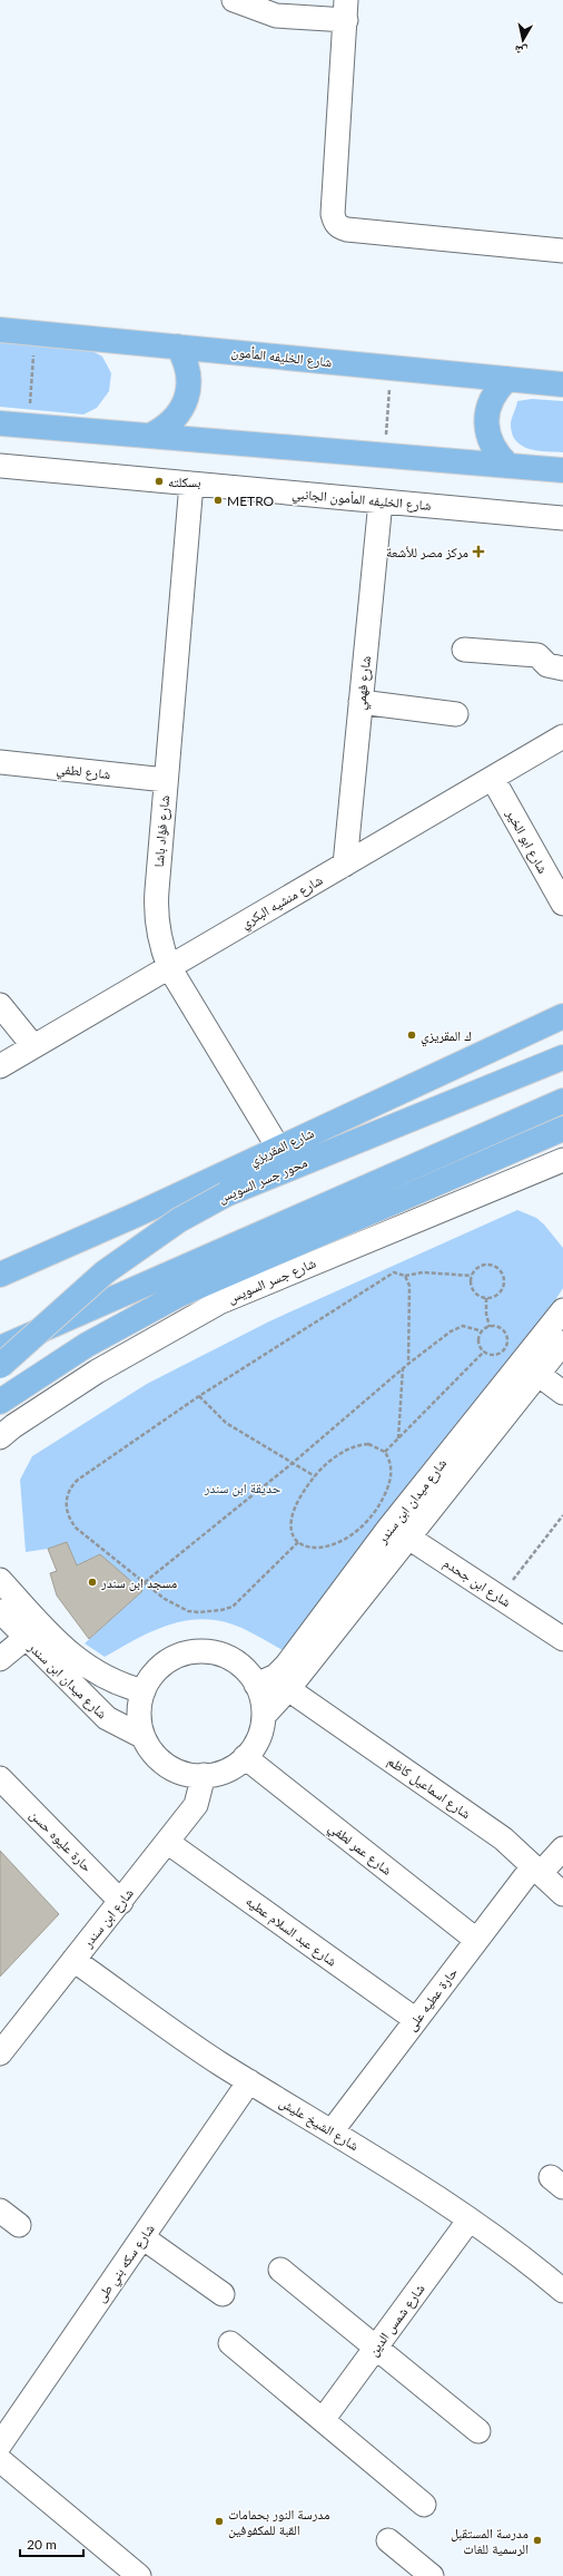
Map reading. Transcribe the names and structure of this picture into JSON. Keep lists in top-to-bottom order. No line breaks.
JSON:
{"streets":{"main road":["شارع الخليفه المأمون","شارع المقريزي","محور جسر السويس"],"street":["شارع الخليفه المأمون الجانبي","شارع فهمي","شارع لطفي","شارع فؤاد باشا","شارع ابو الخير","شارع منشيه البكري","شارع جسر السويس","شارع ميدان ابن سندر","شارع ابن جحدم","شارع اسماعيل كاظم","حارة عليوه حسن","شارع عمر لطفي","شارع ابن سندر","شارع عبد السلام عطيه","حارة عطيه على","شارع الشيخ عليش","شارع سكه بني طى","شارع شمس الدين"]},"crossings":[["شارع الخليفه المأمون الجانبي","شارع فهمي"],["شارع الخليفه المأمون الجانبي","شارع فؤاد باشا"],["شارع فهمي","شارع منشيه البكري"],["شارع لطفي","شارع فؤاد باشا"],["شارع فؤاد باشا","شارع منشيه البكري"],["شارع فؤاد باشا","شارع المقريزي"],["شارع ابو الخير","شارع منشيه البكري"],["شارع ميدان ابن سندر","شارع ابن جحدم"],["شارع ميدان ابن سندر","شارع اسماعيل كاظم"],["شارع ميدان ابن سندر","شارع عمر لطفي"],["شارع ميدان ابن سندر","شارع ابن سندر"],["شارع اسماعيل كاظم","حارة عطيه على"],["حارة عليوه حسن","شارع ابن سندر"],["شارع عمر لطفي","شارع ابن سندر"],["شارع عمر لطفي","حارة عطيه على"],["شارع ابن سندر","شارع عبد السلام عطيه"],["شارع ابن سندر","شارع الشيخ عليش"],["شارع عبد السلام عطيه","حارة عطيه على"],["حارة عطيه على","شارع الشيخ عليش"],["شارع الشيخ عليش","شارع سكه بني طى"],["شارع الشيخ عليش","شارع شمس الدين"]],"parks":["حديقة ابن سندر"],"places":{"other":["بسكلته","METRO","ك المقريزي","مسجد ابن سندر","مدرسة النور بحمامات القبة للمكفوفين","مدرسة المستقبل الرسمية للغات"],"health":["مركز مصر للأشعة"]},"scale_bar":"20 m","north":"bottom"}
